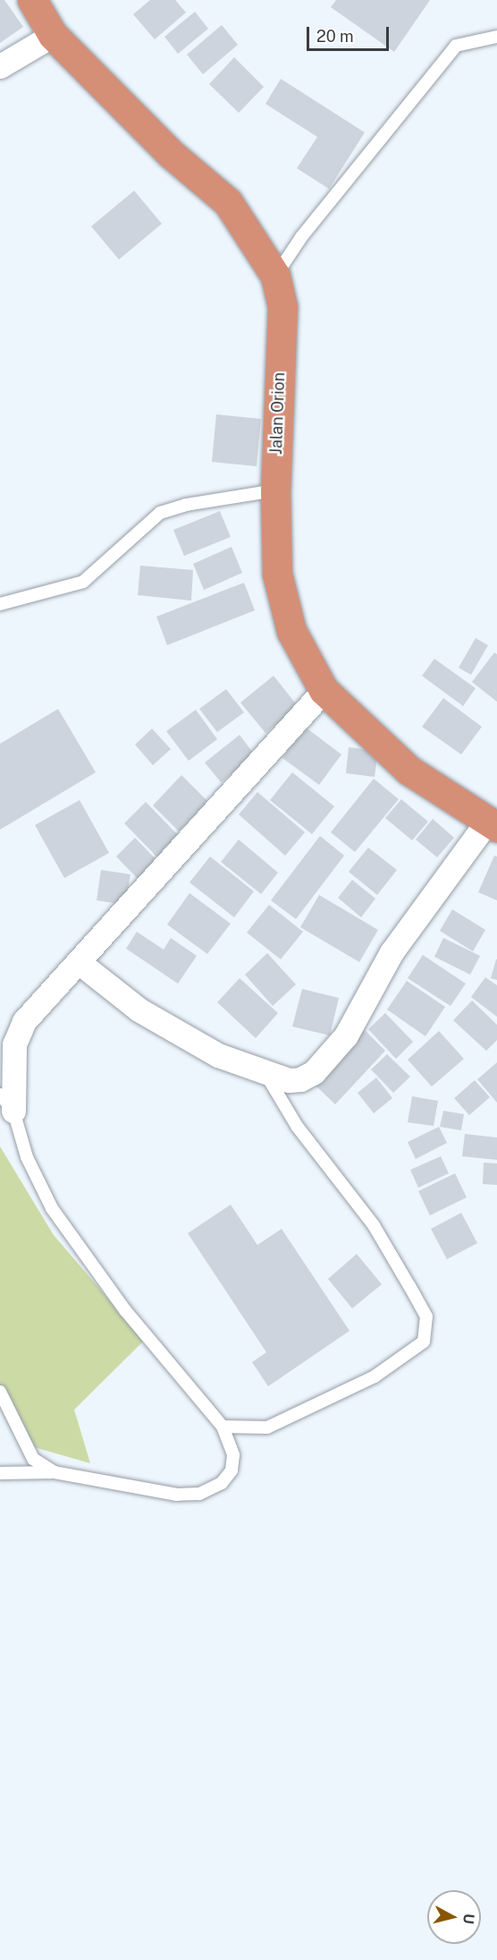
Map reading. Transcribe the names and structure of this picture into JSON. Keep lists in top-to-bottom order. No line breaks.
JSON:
{"streets":{"highway":["Jalan Orion"]},"scale_bar":"20 m","north":"right"}
